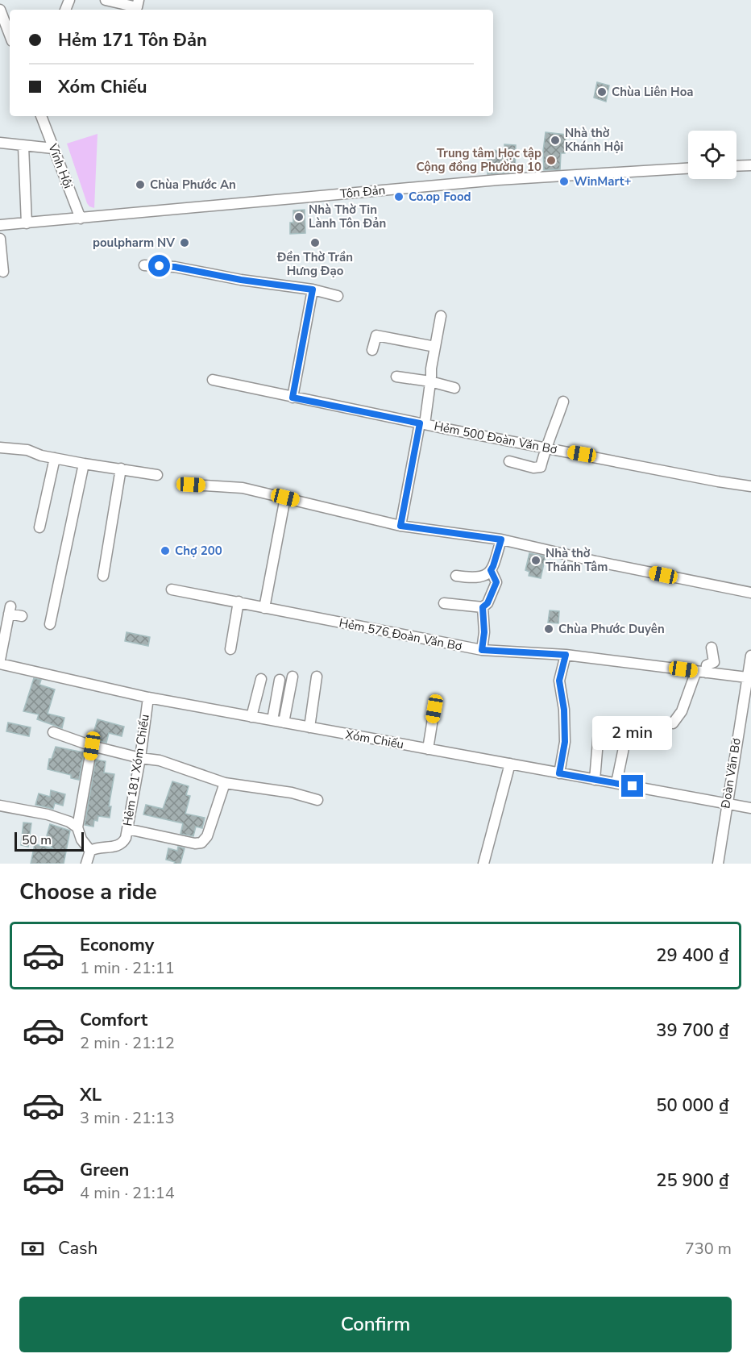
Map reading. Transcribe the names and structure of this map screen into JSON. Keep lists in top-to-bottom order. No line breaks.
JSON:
{"streets":{"street":["Vĩnh Hội","Tôn Đản","Hẻm 500 Đoàn Văn Bơ","Hẻm 576 Đoàn Văn Bơ","Xóm Chiếu","Hẻm 181 Xóm Chiếu","Đoàn Văn Bơ"]},"crossings":[["Vĩnh Hội","Tôn Đản"],["Hẻm 576 Đoàn Văn Bơ","Đoàn Văn Bơ"],["Xóm Chiếu","Hẻm 181 Xóm Chiếu"],["Xóm Chiếu","Đoàn Văn Bơ"]],"places":["Chùa Liên Hoa","Nhà thờ Khánh Hội","Trung tâm Học tập Cộng đồng Phường 10","WinMart+","Chùa Phước An","Co.op Food","Nhà Thờ Tin Lành Tôn Đản","poulpharm NV","Đền Thờ Trần Hưng Đạo","Chợ 200","Nhà thờ Thánh Tâm","Chùa Phước Duyên"],"scale_bar":"50 m","page":{"banner":["Hẻm 171 Tôn Đản","Xóm Chiếu"],"bubble":"2 min","scale":"50 m","heading":"Choose a ride","list":[{"name":"Economy","note":"1 min · 21:11","value":"29 400 ₫"},{"name":"Comfort","note":"2 min · 21:12","value":"39 700 ₫"},{"name":"XL","note":"3 min · 21:13","value":"50 000 ₫"},{"name":"Green","note":"4 min · 21:14","value":"25 900 ₫"}],"pay":["Cash","730 m"],"buttons":"Confirm"}}
